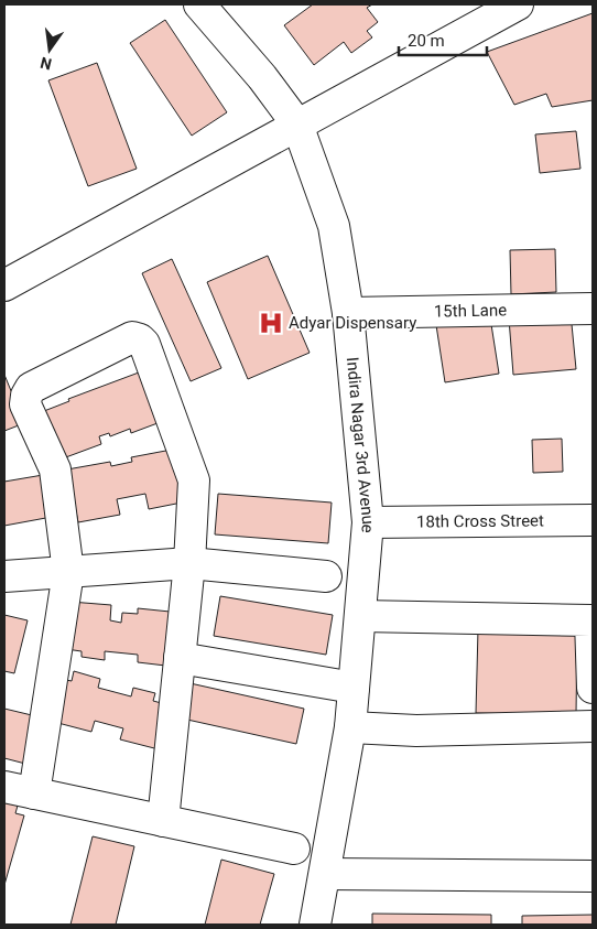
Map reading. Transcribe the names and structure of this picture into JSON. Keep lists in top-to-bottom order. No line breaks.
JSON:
{"streets":{"street":["15th Lane","Indira Nagar 3rd Avenue","18th Cross Street"]},"crossings":[["15th Lane","Indira Nagar 3rd Avenue"],["Indira Nagar 3rd Avenue","18th Cross Street"]],"places":{"hospital":["Adyar Dispensary"]},"scale_bar":"20 m","north":"bottom"}
